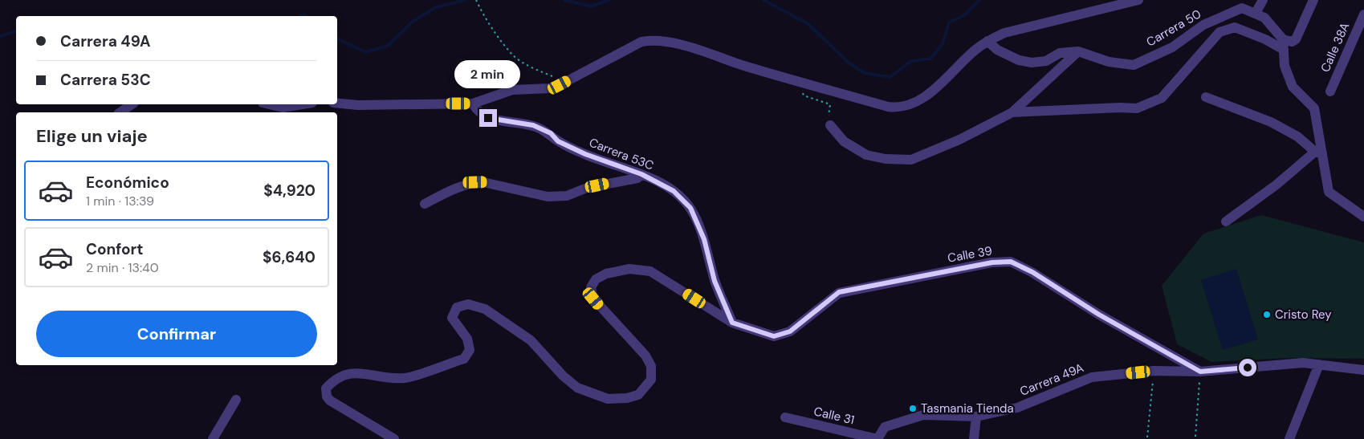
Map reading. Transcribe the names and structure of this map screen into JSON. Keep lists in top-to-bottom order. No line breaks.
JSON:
{"streets":{"street":["Carrera 50","Calle 38A","Carrera 53C","Calle 39","Carrera 49A","Calle 31"]},"crossings":[["Carrera 53C","Calle 39"],["Calle 39","Carrera 49A"],["Carrera 49A","Calle 31"]],"places":["Cristo Rey","Tasmania Tienda"],"page":{"banner":["Carrera 49A","Carrera 53C"],"bubble":"2 min","heading":"Elige un viaje","list":[{"name":"Económico","note":"1 min · 13:39","value":"$4,920"},{"name":"Confort","note":"2 min · 13:40","value":"$6,640"}],"buttons":"Confirmar"}}
